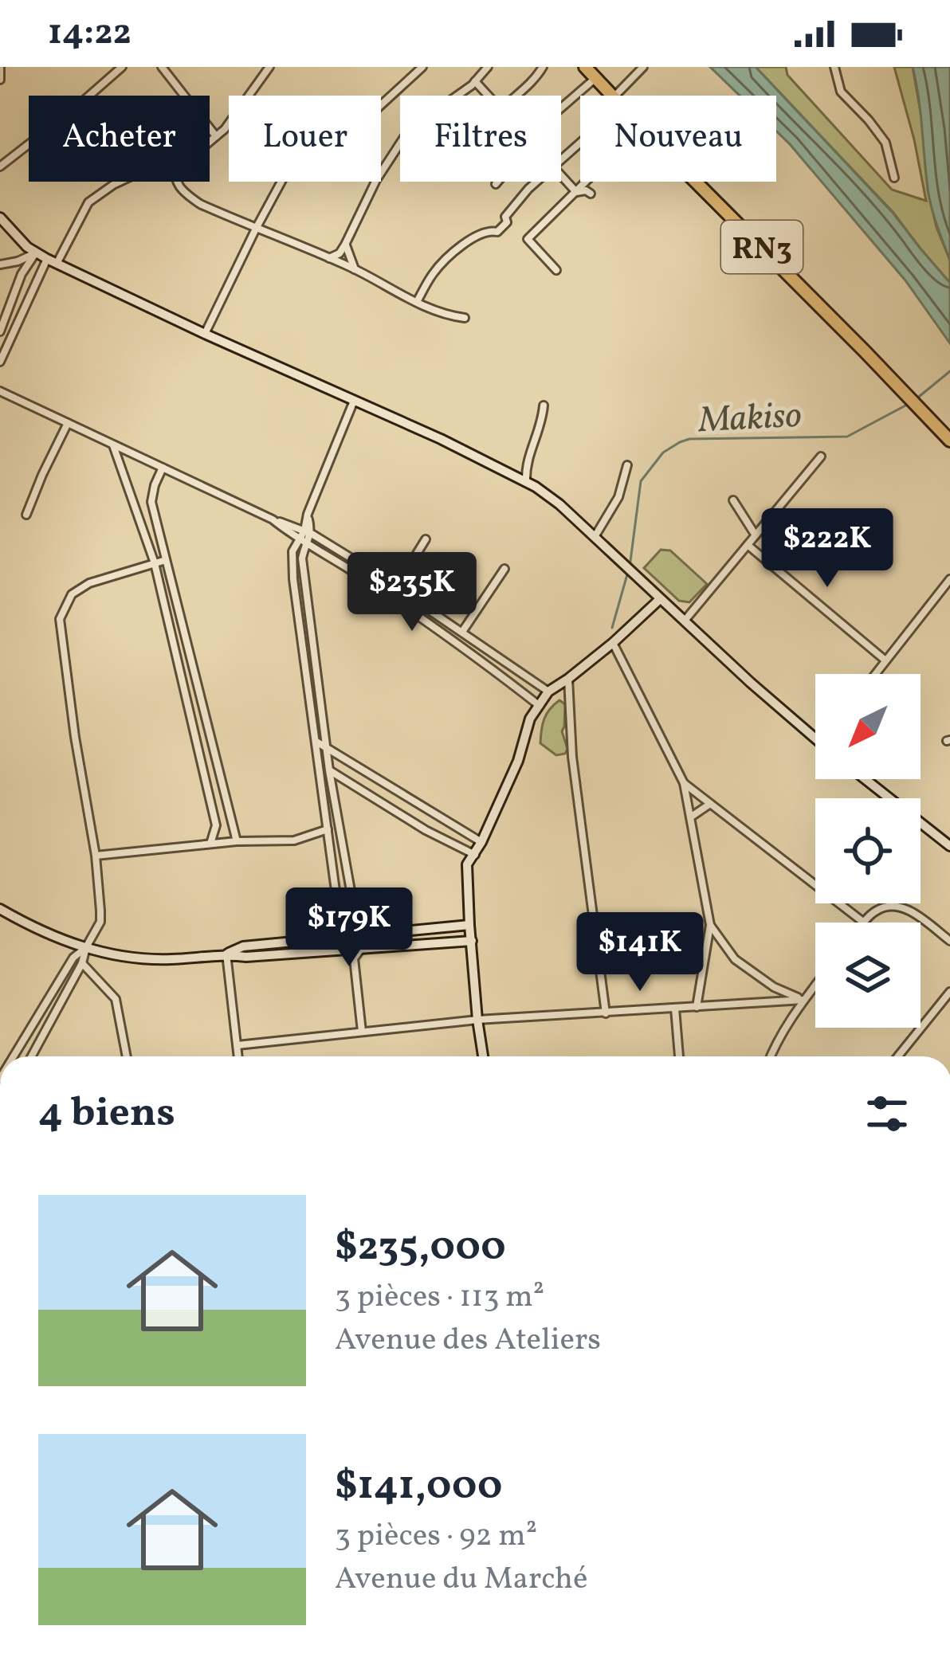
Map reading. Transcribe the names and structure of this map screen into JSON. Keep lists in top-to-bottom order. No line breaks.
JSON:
{"streets":{"highway":["RN3"]},"water":["Makiso"],"north":"bottom left","page":{"status":"14:22","chip":["Acheter","Louer","Filtres","Nouveau"],"price":["$222K","$235K","$179K","$141K"],"heading":"4 biens","list":[{"name":"$235,000","note":"3 pièces · 113 m² · Avenue des Ateliers"},{"name":"$141,000","note":"3 pièces · 92 m² · Avenue du Marché"}]}}
